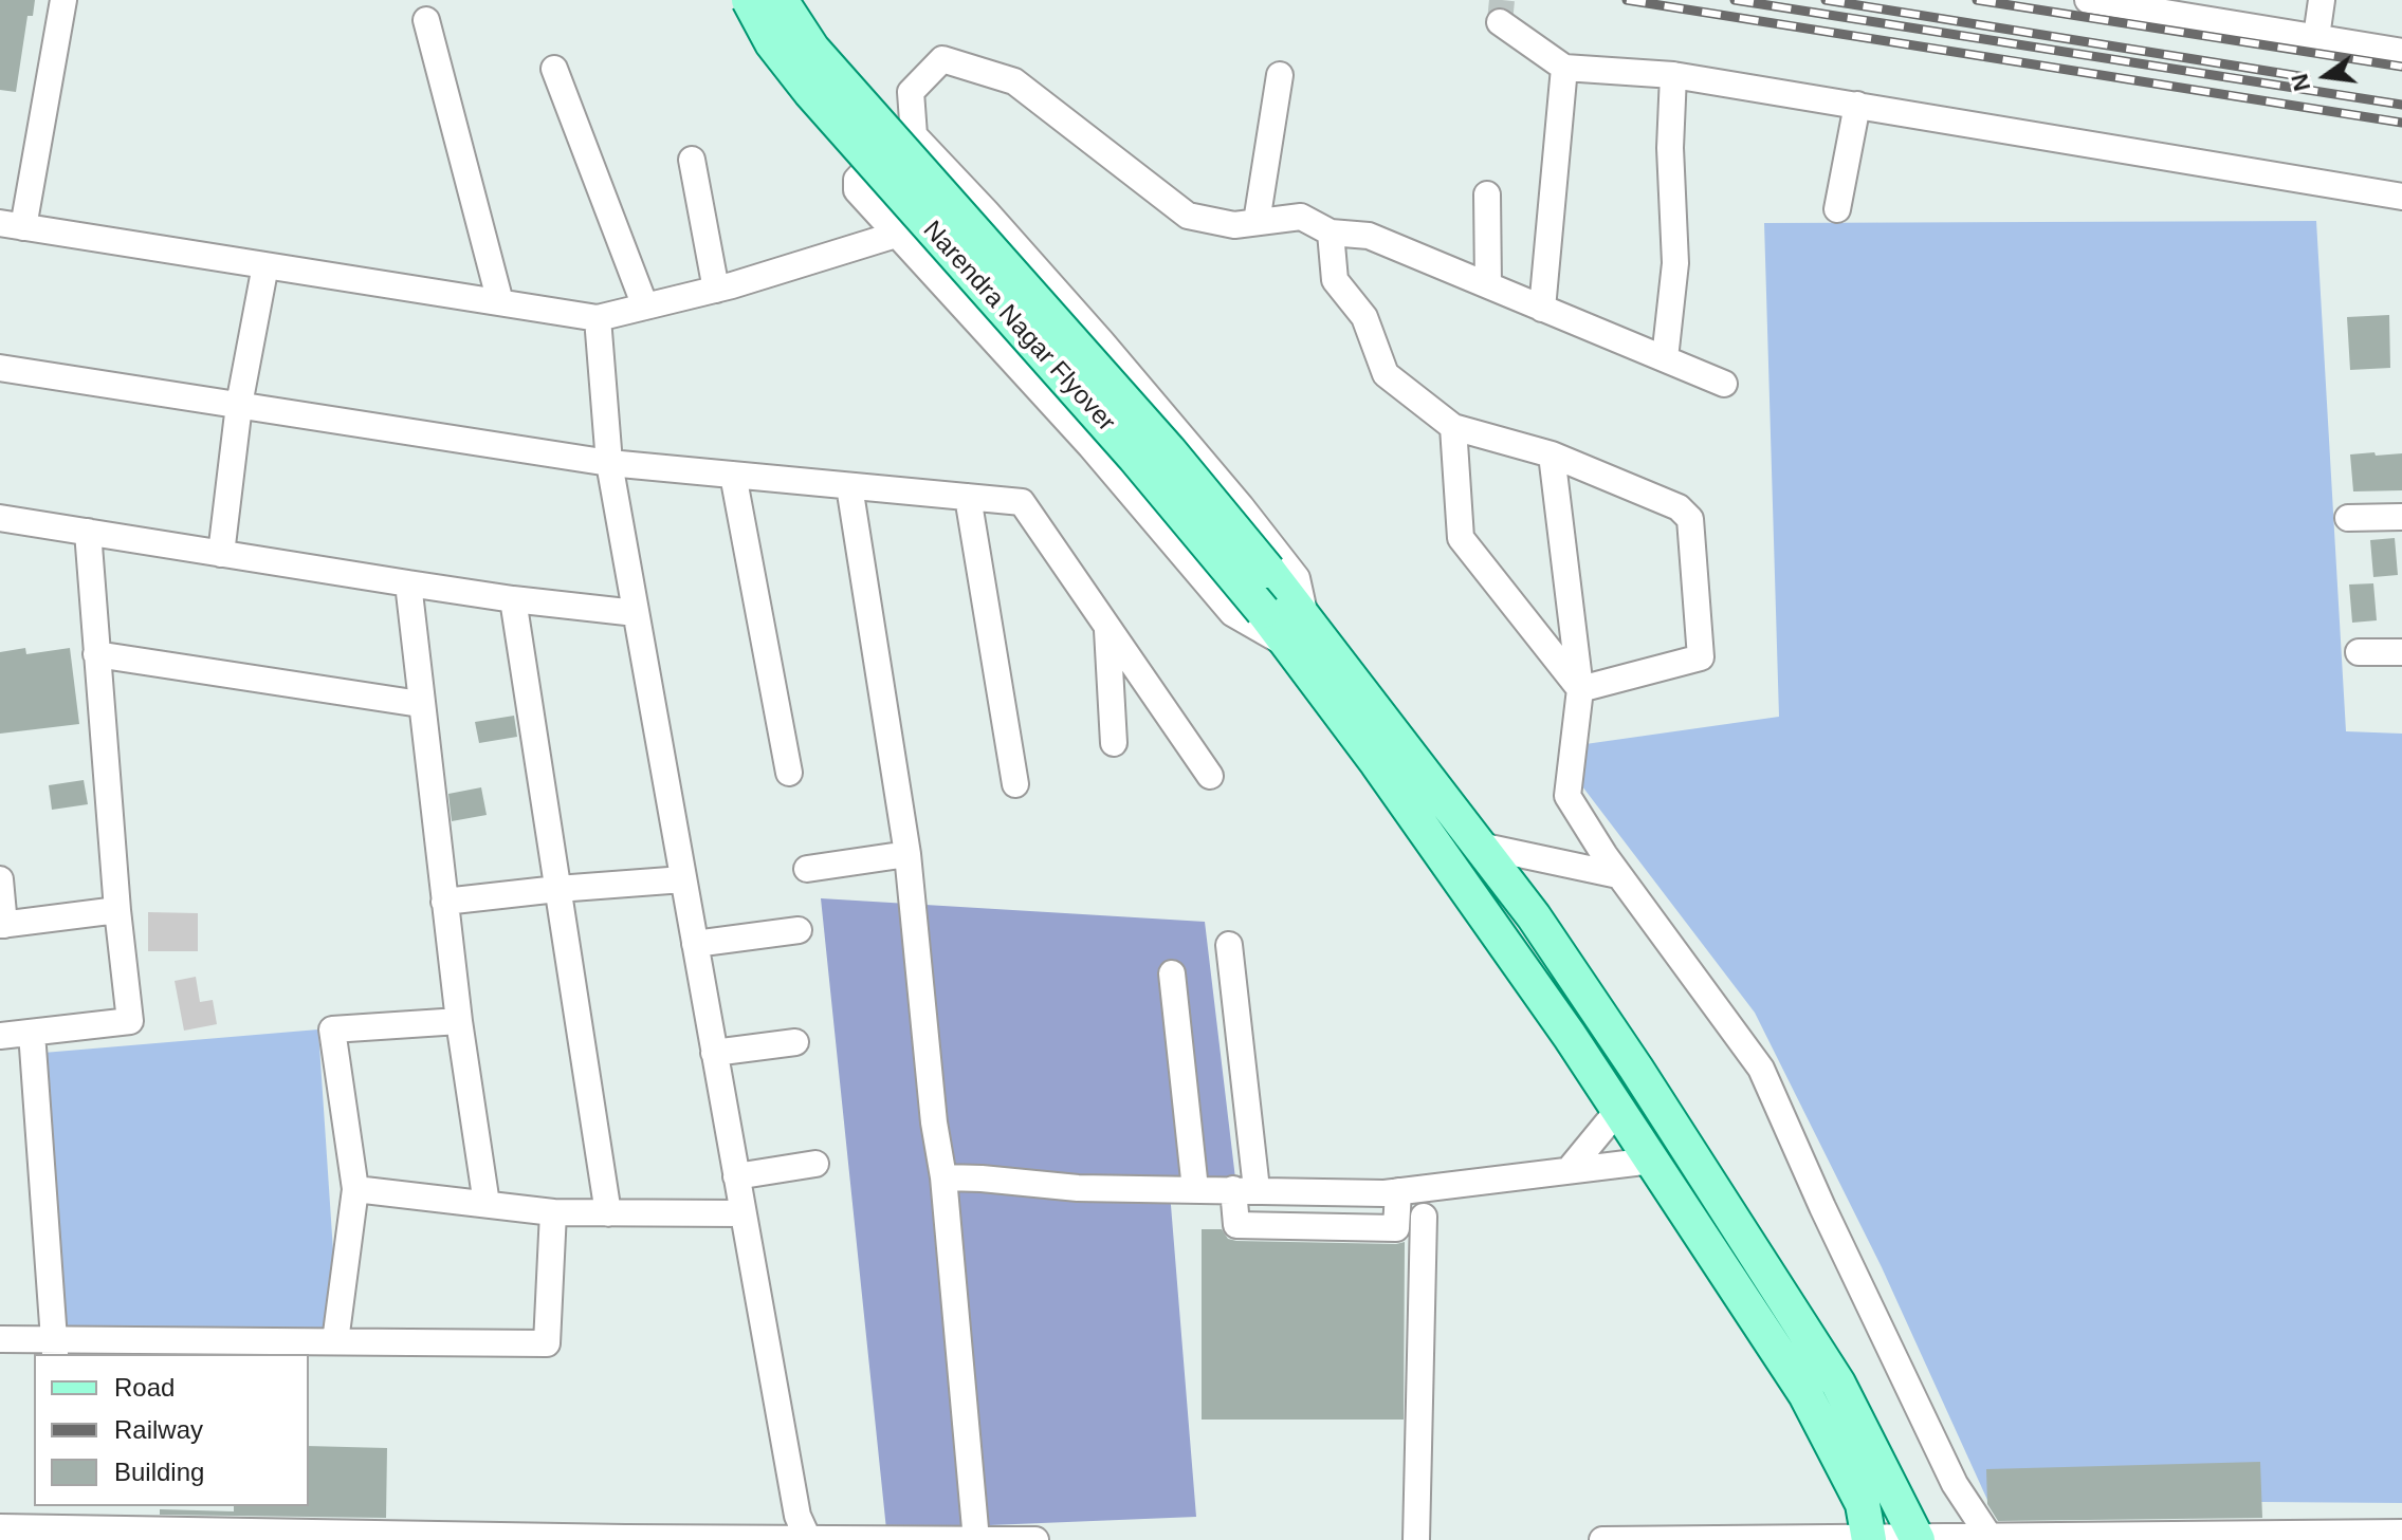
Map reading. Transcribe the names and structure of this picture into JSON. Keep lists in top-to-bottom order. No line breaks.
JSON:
{"streets":{"main road":["Narendra Nagar Flyover"]},"legend":["Road","Railway","Building"],"north":"left"}
